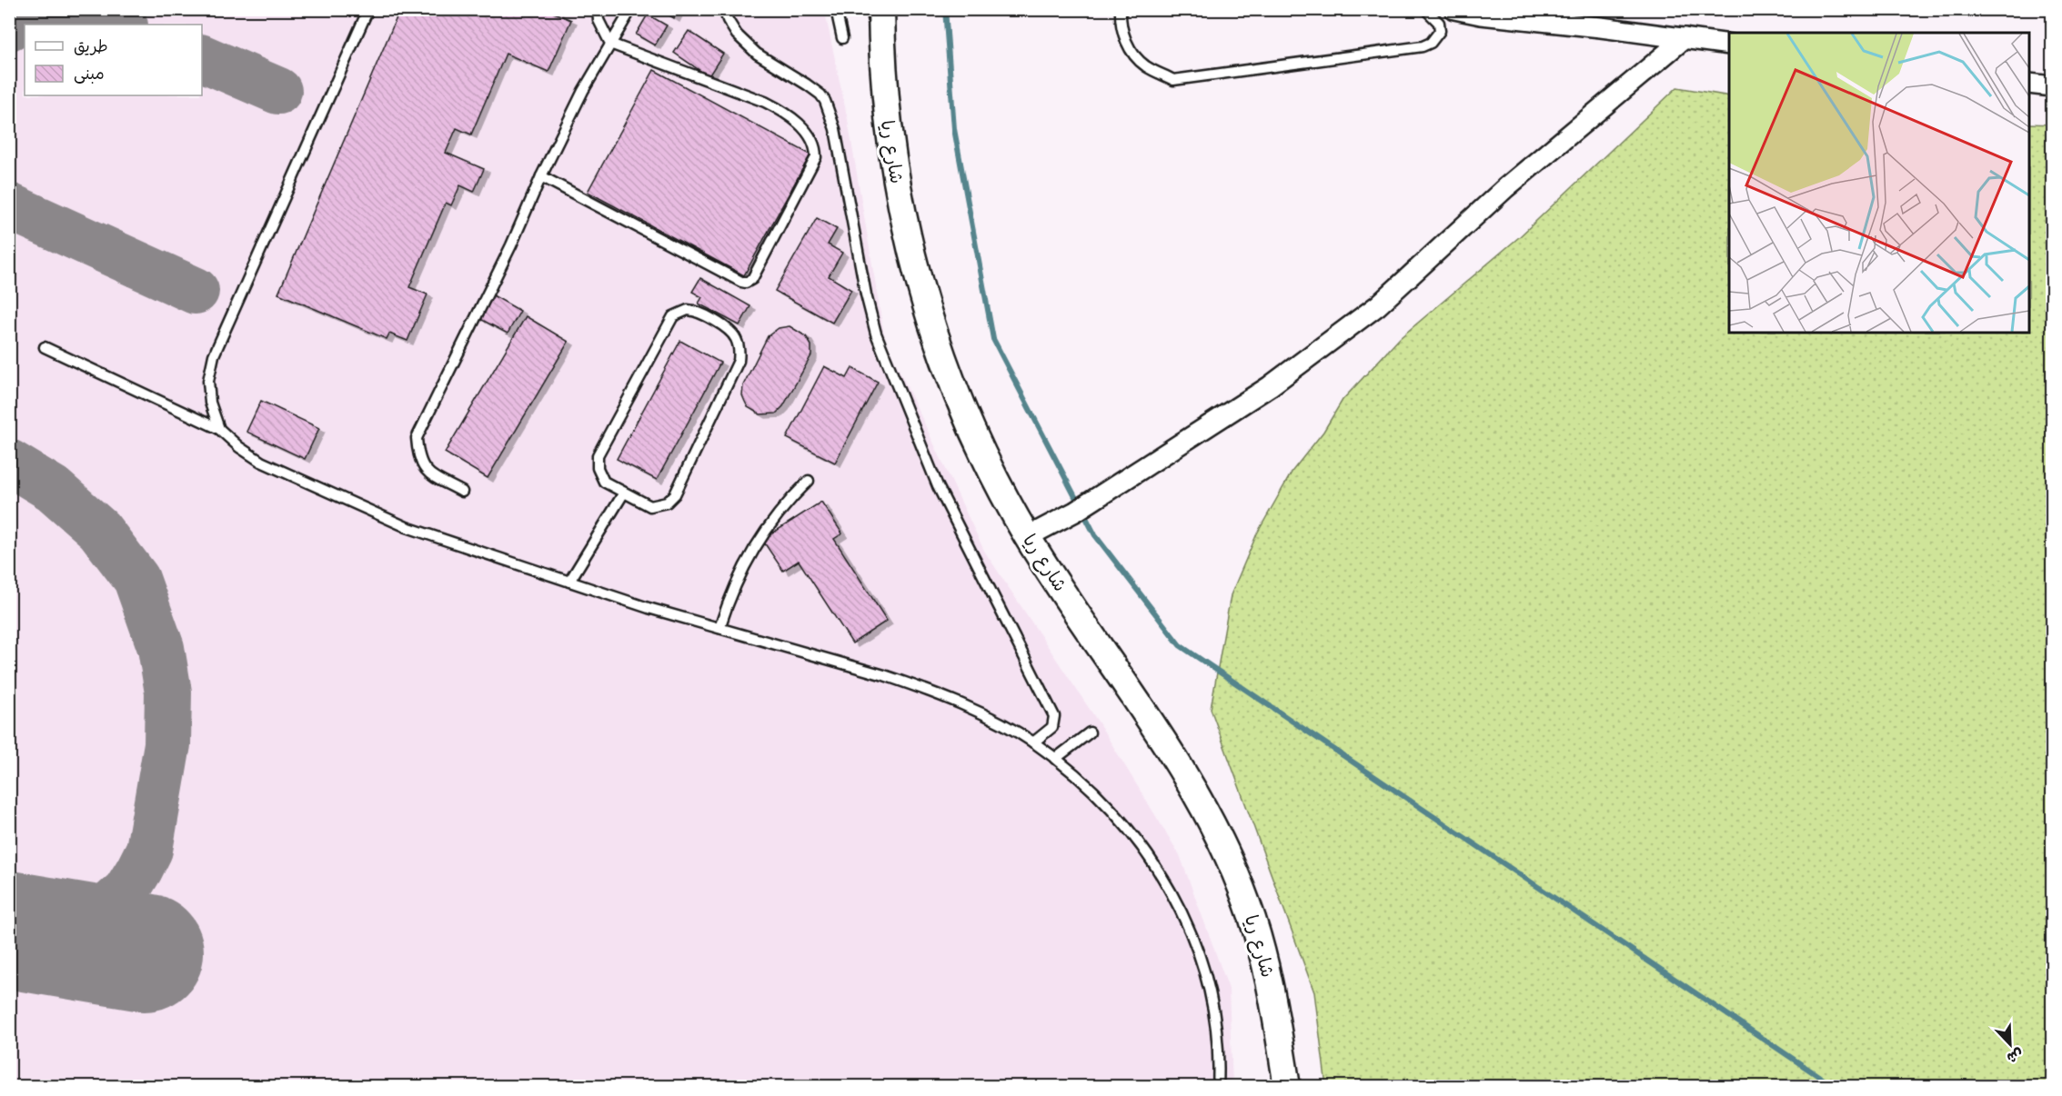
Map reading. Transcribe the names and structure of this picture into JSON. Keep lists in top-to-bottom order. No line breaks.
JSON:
{"streets":{"main road":["شارع ريا"]},"legend":["طريق","مبنى"],"north":"bottom right"}
